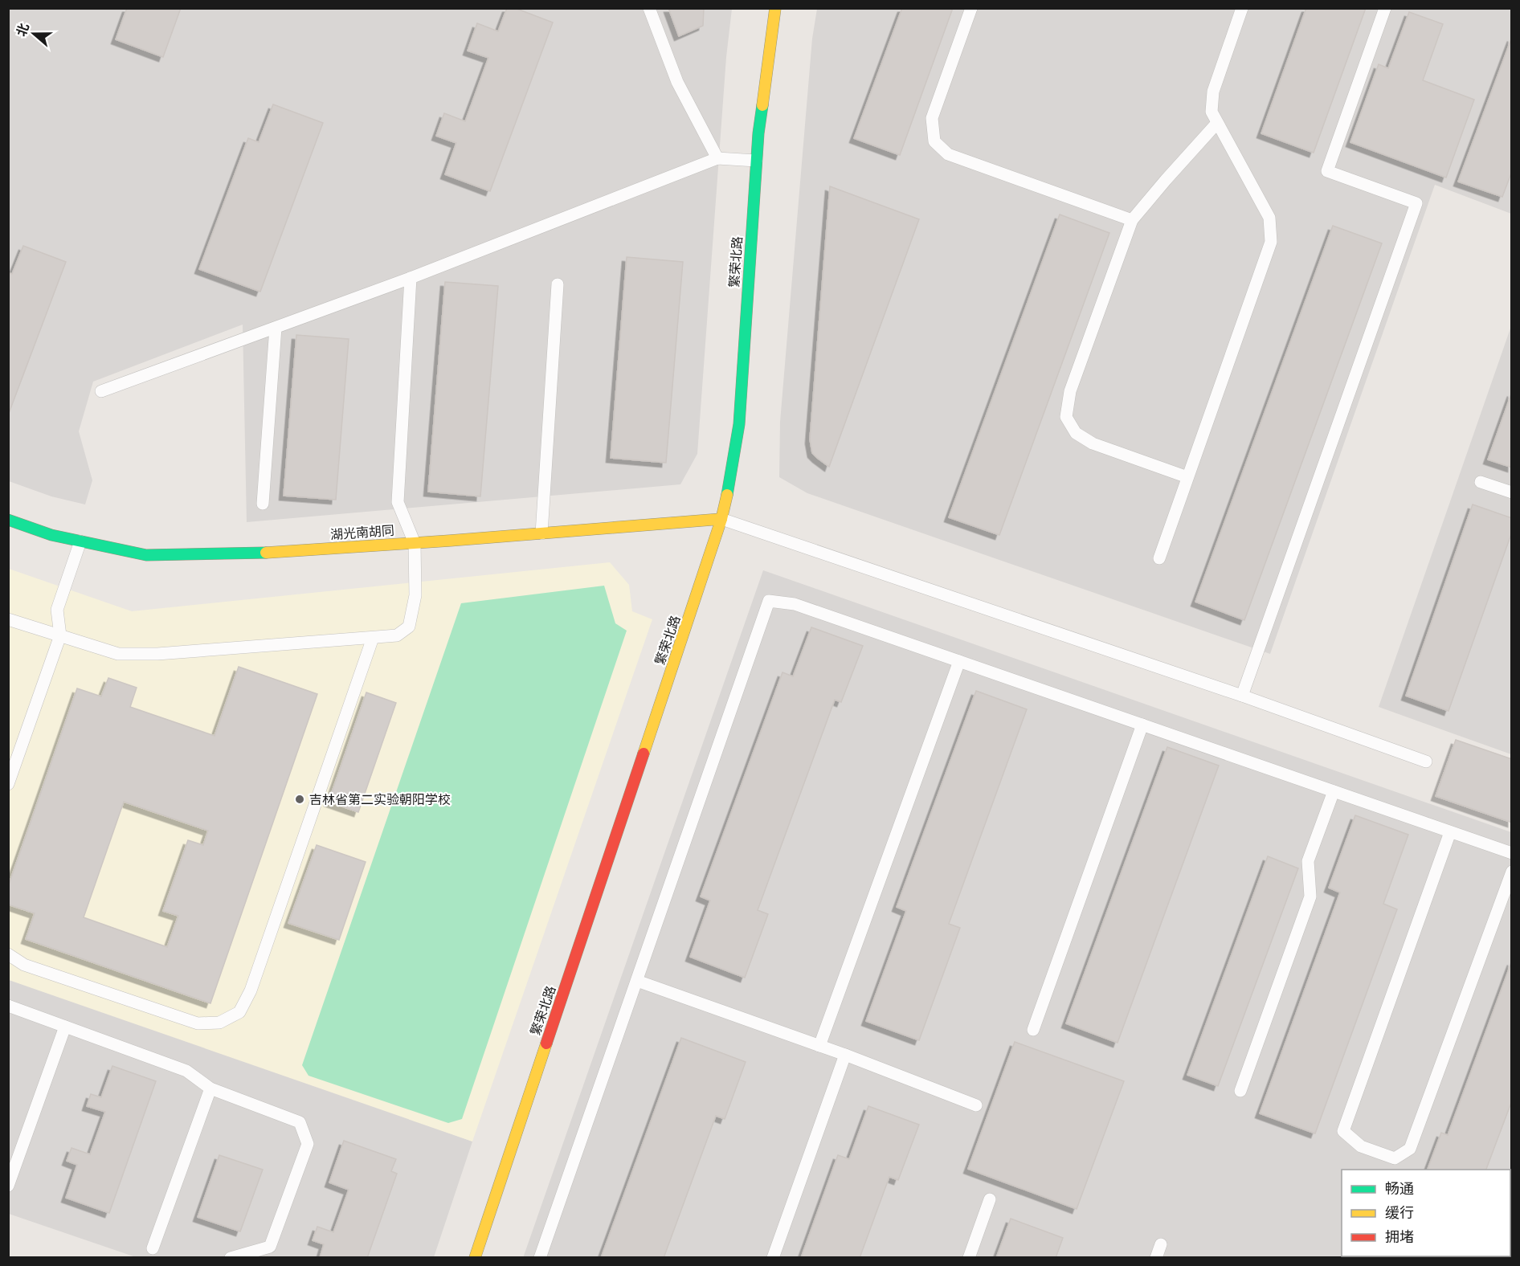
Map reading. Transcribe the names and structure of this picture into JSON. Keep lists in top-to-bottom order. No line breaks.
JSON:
{"streets":{"street":["繁荣北路","湖光南胡同"]},"crossings":[["繁荣北路","湖光南胡同"]],"places":["吉林省第二实验朝阳学校"],"legend":["畅通","缓行","拥堵"],"north":"left"}
